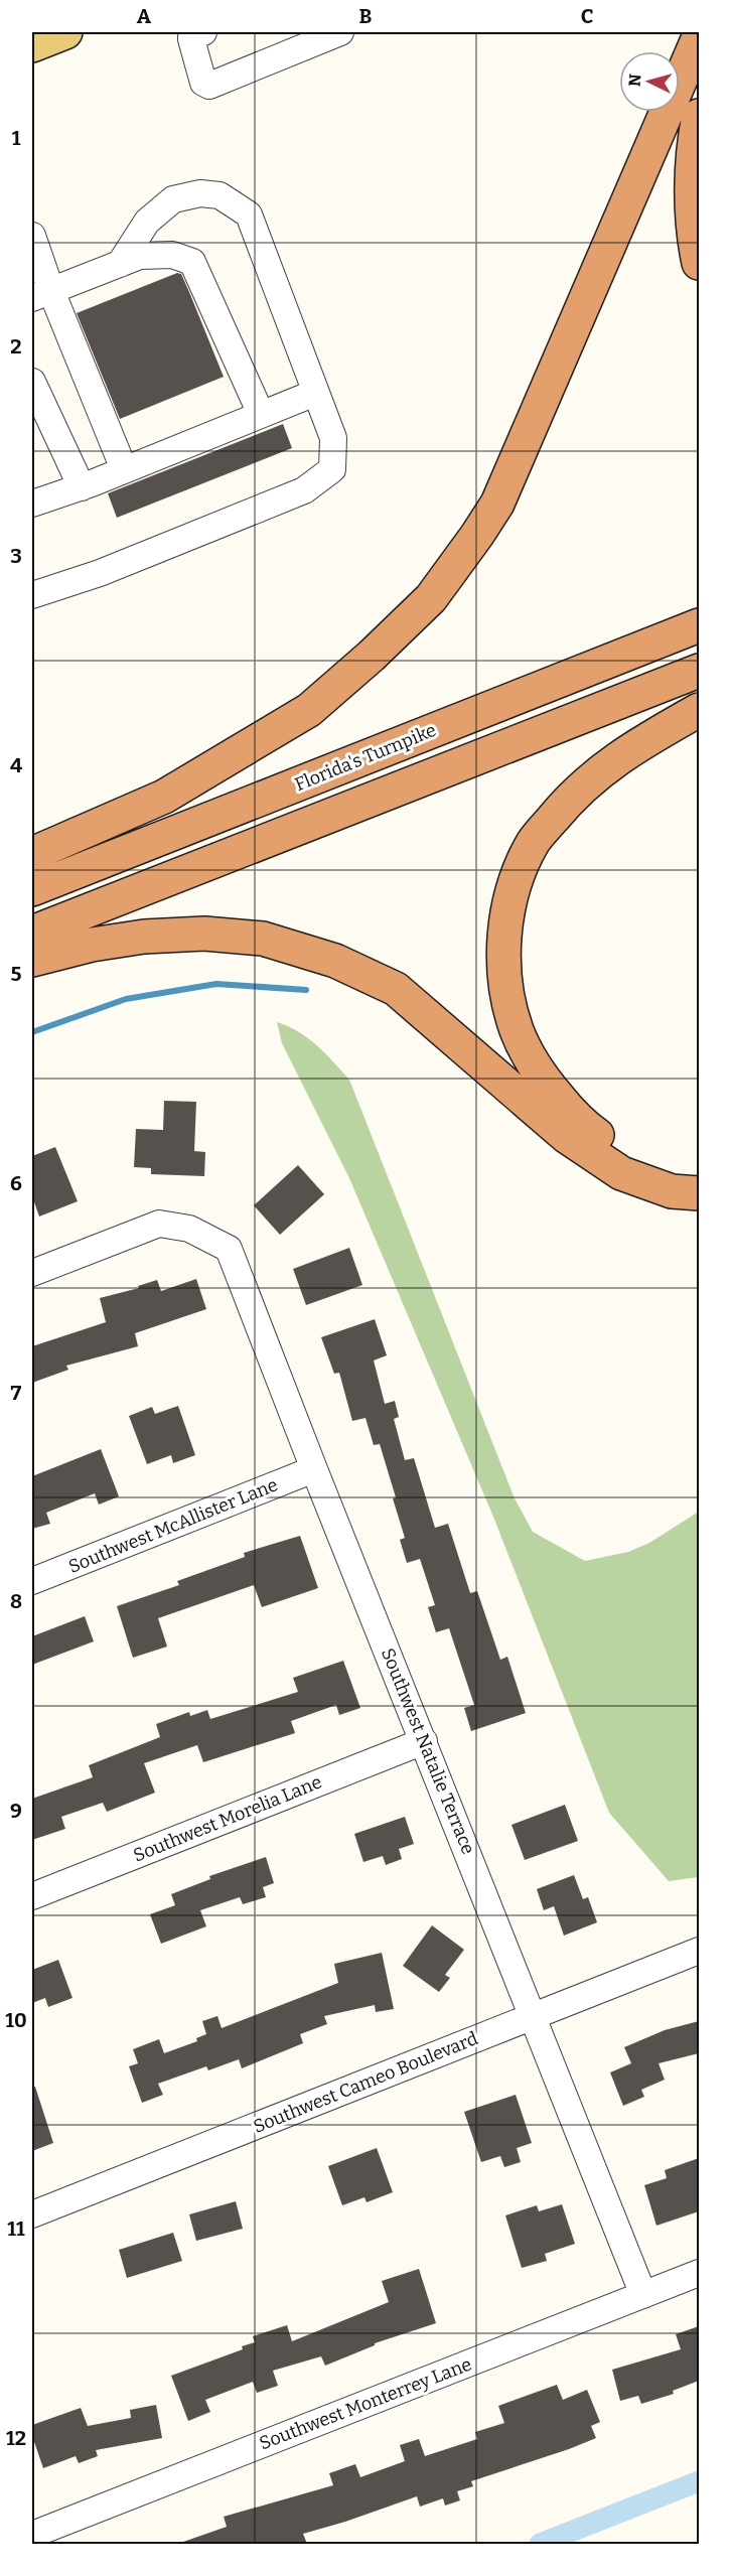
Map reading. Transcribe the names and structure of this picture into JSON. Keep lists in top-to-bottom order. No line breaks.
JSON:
{"streets":{"highway":["Florida's Turnpike"],"street":["Southwest McAllister Lane","Southwest Natalie Terrace","Southwest Morelia Lane","Southwest Cameo Boulevard","Southwest Monterrey Lane"]},"crossings":[["Southwest McAllister Lane","Southwest Natalie Terrace"],["Southwest Natalie Terrace","Southwest Morelia Lane"],["Southwest Natalie Terrace","Southwest Cameo Boulevard"],["Southwest Natalie Terrace","Southwest Monterrey Lane"]],"north":"left","grid":{"columns":["A","B","C"],"rows":["1","2","3","4","5","6","7","8","9","10","11","12"]}}
